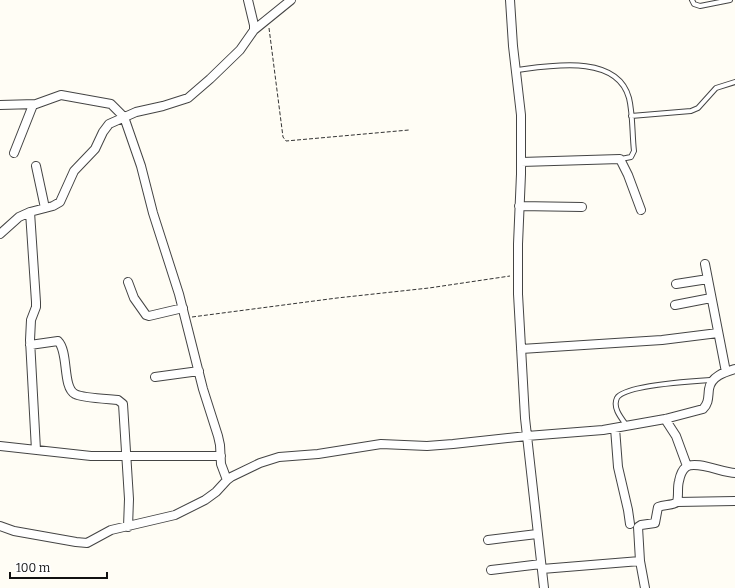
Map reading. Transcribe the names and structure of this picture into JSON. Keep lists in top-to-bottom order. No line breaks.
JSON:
{"scale_bar":"100 m"}
